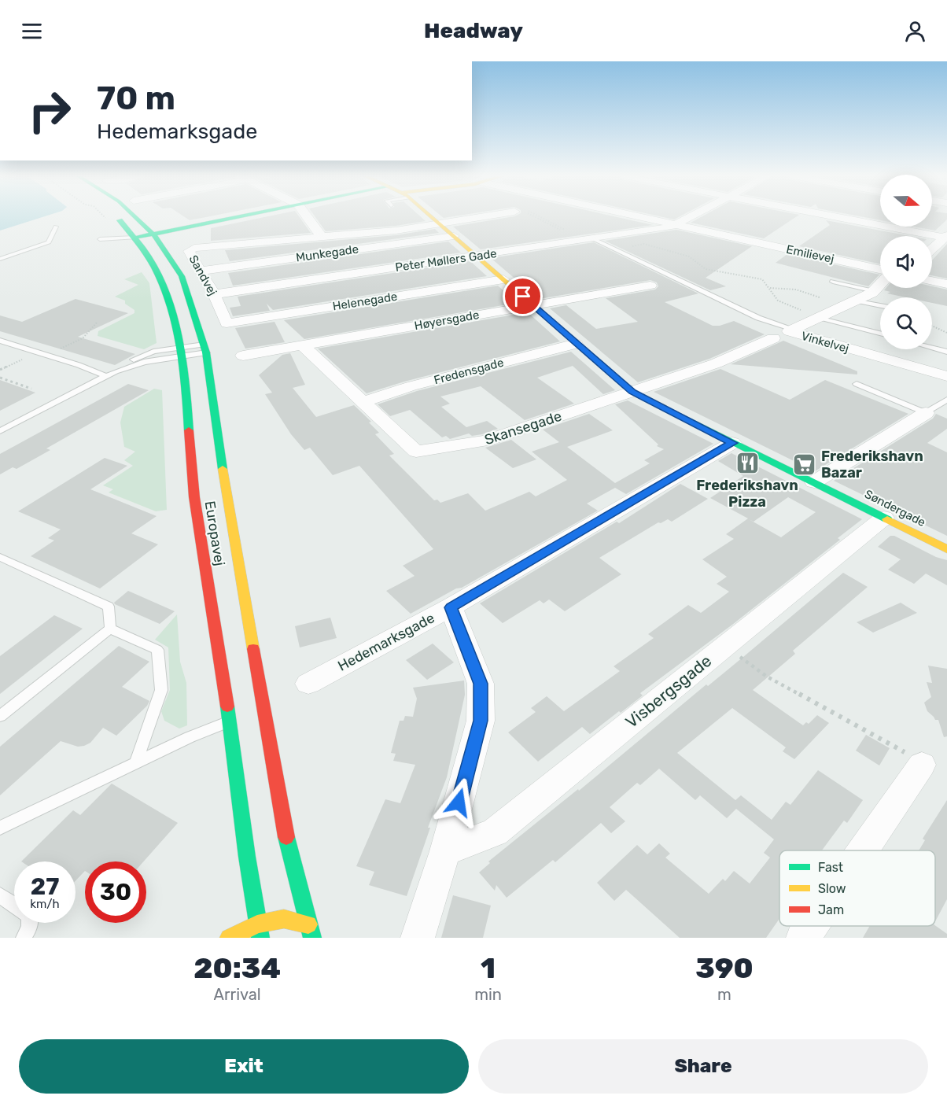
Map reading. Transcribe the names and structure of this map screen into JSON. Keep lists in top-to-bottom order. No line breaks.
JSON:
{"streets":{"main road":["Søndergade","Europavej"],"street":["Munkegade","Emilievej","Peter Møllers Gade","Sandvej","Helenegade","Høyersgade","Vinkelvej","Fredensgade","Skansegade","Hedemarksgade","Visbergsgade"]},"crossings":[["Munkegade","Sandvej"],["Munkegade","Søndergade"],["Emilievej","Peter Møllers Gade"],["Peter Møllers Gade","Sandvej"],["Peter Møllers Gade","Søndergade"],["Sandvej","Helenegade"],["Sandvej","Søndergade"],["Helenegade","Søndergade"],["Høyersgade","Skansegade"],["Høyersgade","Søndergade"],["Fredensgade","Skansegade"],["Fredensgade","Søndergade"],["Skansegade","Søndergade"],["Søndergade","Hedemarksgade"],["Søndergade","Visbergsgade"]],"places":{"restaurant":["Frederikshavn Pizza"],"supermarket":["Frederikshavn Bazar"]},"legend":["Fast","Slow","Jam"],"north":"right","page":{"header":"Headway","turn":["70 m","Hedemarksgade"],"speed":"27 km/h","limit":"30","eta":["20:34","Arrival","1","min","390","m"],"buttons":["Exit","Share"]}}
